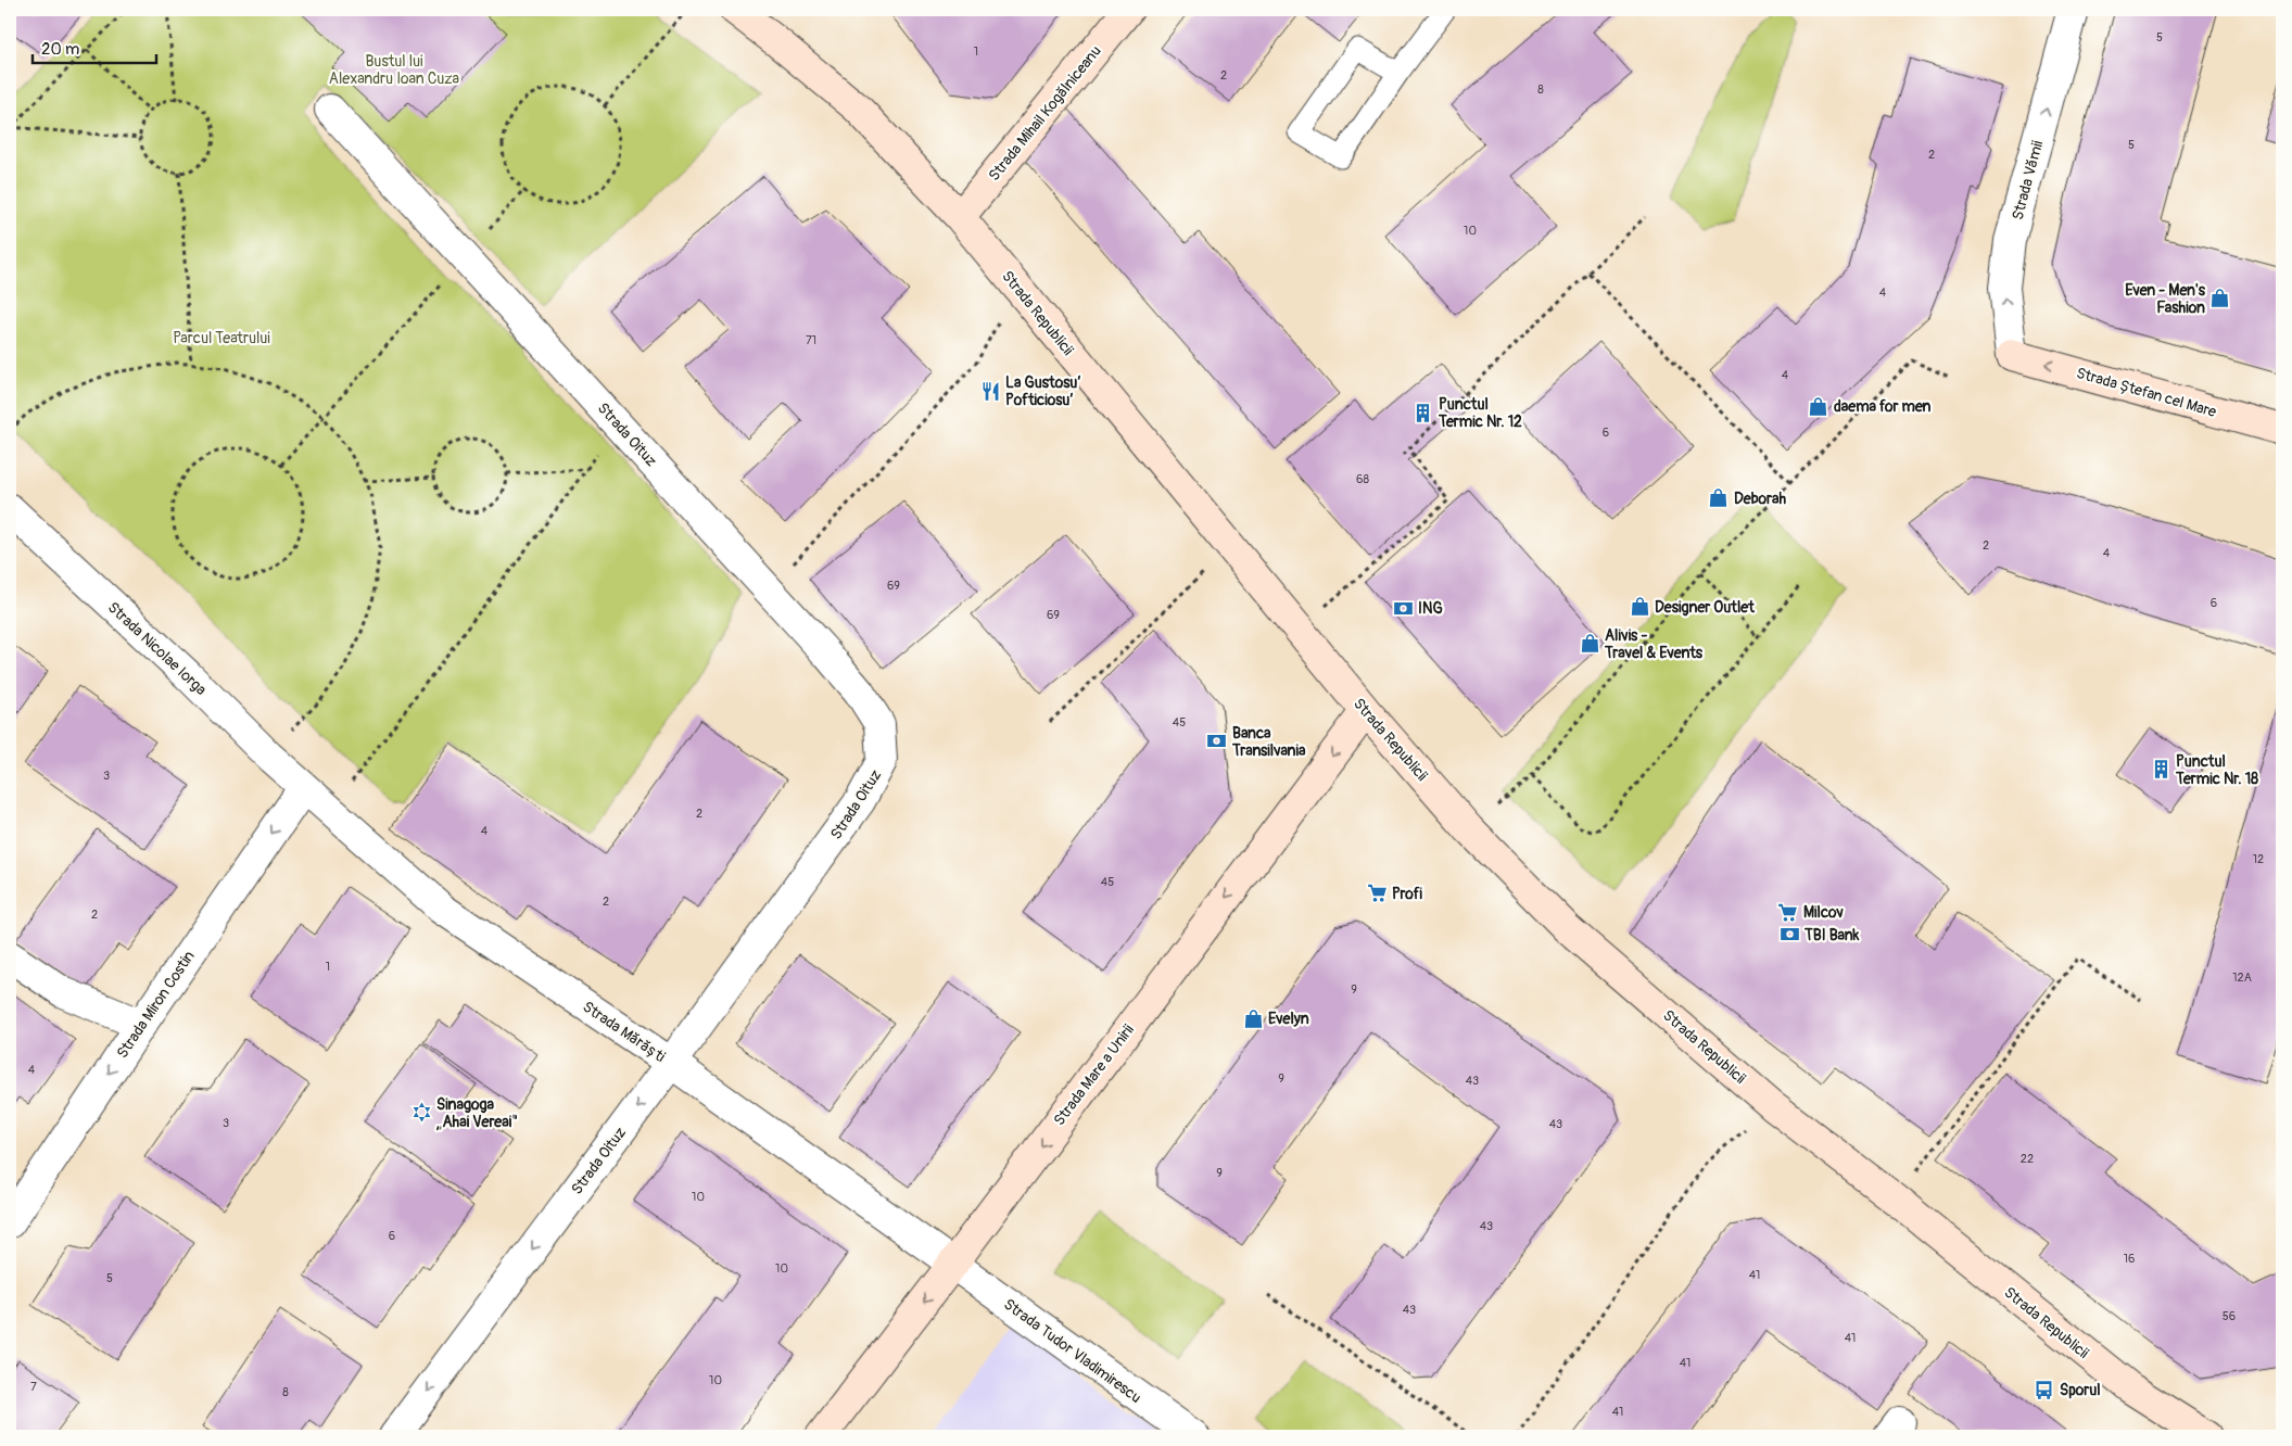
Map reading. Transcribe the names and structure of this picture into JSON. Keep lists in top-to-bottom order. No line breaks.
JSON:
{"streets":{"main road":["Strada Mihail Kogălniceanu","Strada Republicii","Strada Ștefan cel Mare","Strada Mare a Unirii"],"street":["Strada Vămii","Strada Oituz","Strada Nicolae Iorga","Strada Miron Costin","Strada Mărăști","Strada Tudor Vladimirescu"]},"crossings":[["Strada Mihail Kogălniceanu","Strada Republicii"],["Strada Vămii","Strada Ștefan cel Mare"],["Strada Republicii","Strada Mare a Unirii"],["Strada Oituz","Strada Mărăști"],["Strada Nicolae Iorga","Strada Miron Costin"],["Strada Nicolae Iorga","Strada Mărăști"],["Strada Miron Costin","Strada Mărăști"],["Strada Mărăști","Strada Mare a Unirii"],["Strada Mărăști","Strada Tudor Vladimirescu"],["Strada Mare a Unirii","Strada Tudor Vladimirescu"]],"one_way":["Strada Vămii","Strada Ștefan cel Mare","Strada Miron Costin","Strada Mare a Unirii"],"parks":["Bustul lui Alexandru Ioan Cuza","Parcul Teatrului"],"places":{"shop":["Even - Men's Fashion","daema for men","Deborah","Designer Outlet","Alivis - Travel & Events","Evelyn"],"restaurant":["La Gustosu’ Pofticiosu’"],"building":["Punctul Termic Nr. 12","Punctul Termic Nr. 18"],"bank":["ING","Banca Transilvania","TBI Bank"],"supermarket":["Profi","Milcov"],"synagogue":["Sinagoga „Ahai Vereai\""],"bus stop":["Sporul"]},"house_numbers":["5","1","2","8","5","2","10","4","71","4","6","68","2","4","69","6","69","45","3","2","4","12","45","2","2","1","12A","9","4","9","43","3","43","22","9","10","43","6","16","10","41","5","43","56","41","41","10","7","8","41"],"scale_bar":"20 m"}
